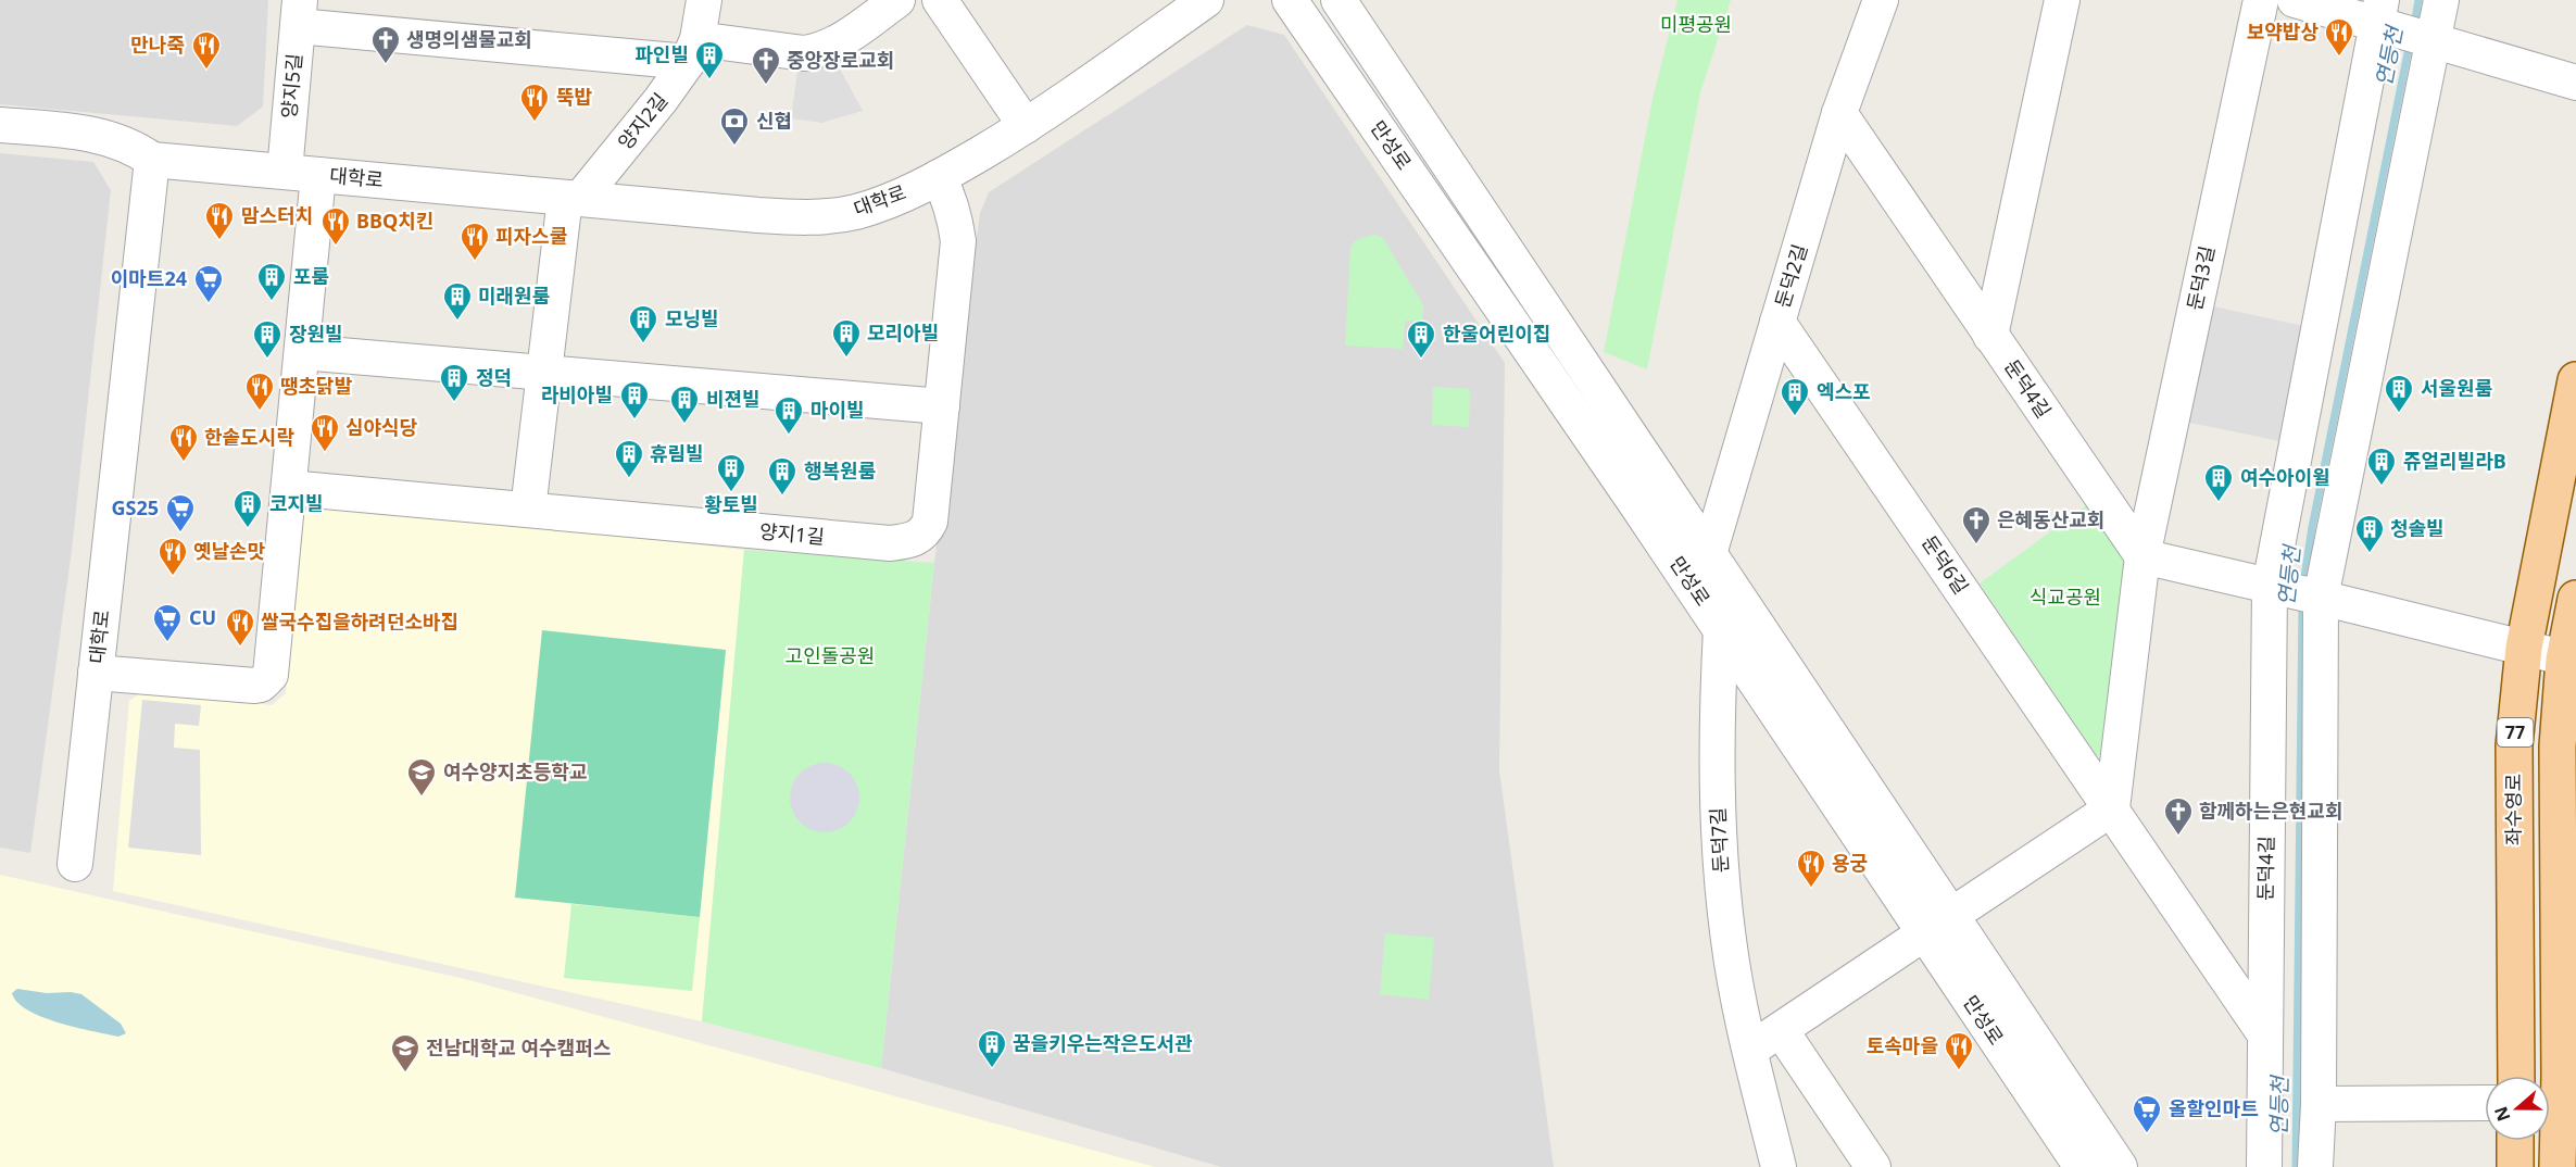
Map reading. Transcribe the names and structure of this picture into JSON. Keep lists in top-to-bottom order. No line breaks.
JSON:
{"streets":{"main road":["77","좌수영로"],"street":["양지5길","양지2길","만성로","대학로","둔덕2길","둔덕3길","둔덕4길","양지1길","둔덕6길","둔덕7길"]},"crossings":[["양지5길","대학로"],["양지2길","대학로"],["만성로","둔덕2길"],["만성로","둔덕7길"],["대학로","양지1길"],["둔덕2길","둔덕4길"],["둔덕2길","둔덕6길"],["둔덕3길","둔덕4길"],["둔덕4길","둔덕6길"]],"water":["연등천"],"parks":["미평공원","식교공원","고인돌공원"],"places":{"restaurant":["보약밥상","만나죽","뚝밥","맘스터치","BBQ치킨","피자스쿨","땡초닭발","심야식당","한솥도시락","옛날손맛","쌀국수집을하려던소바집","용궁","토속마을"],"church":["생명의샘물교회","중앙장로교회","은혜동산교회","함께하는은현교회"],"building":["파인빌","포룸","미래원룸","모닝빌","모리아빌","장원빌","한울어린이집","정덕","서울원룸","엑스포","라비아빌","비젼빌","마이빌","휴림빌","쥬얼리빌라B","황토빌","행복원룸","여수아이윌","코지빌","청솔빌","꿈을키우는작은도서관"],"bank":["신협"],"supermarket":["이마트24","GS25","CU","올할인마트"],"school or university":["여수양지초등학교","전남대학교 여수캠퍼스"]},"north":"left"}
